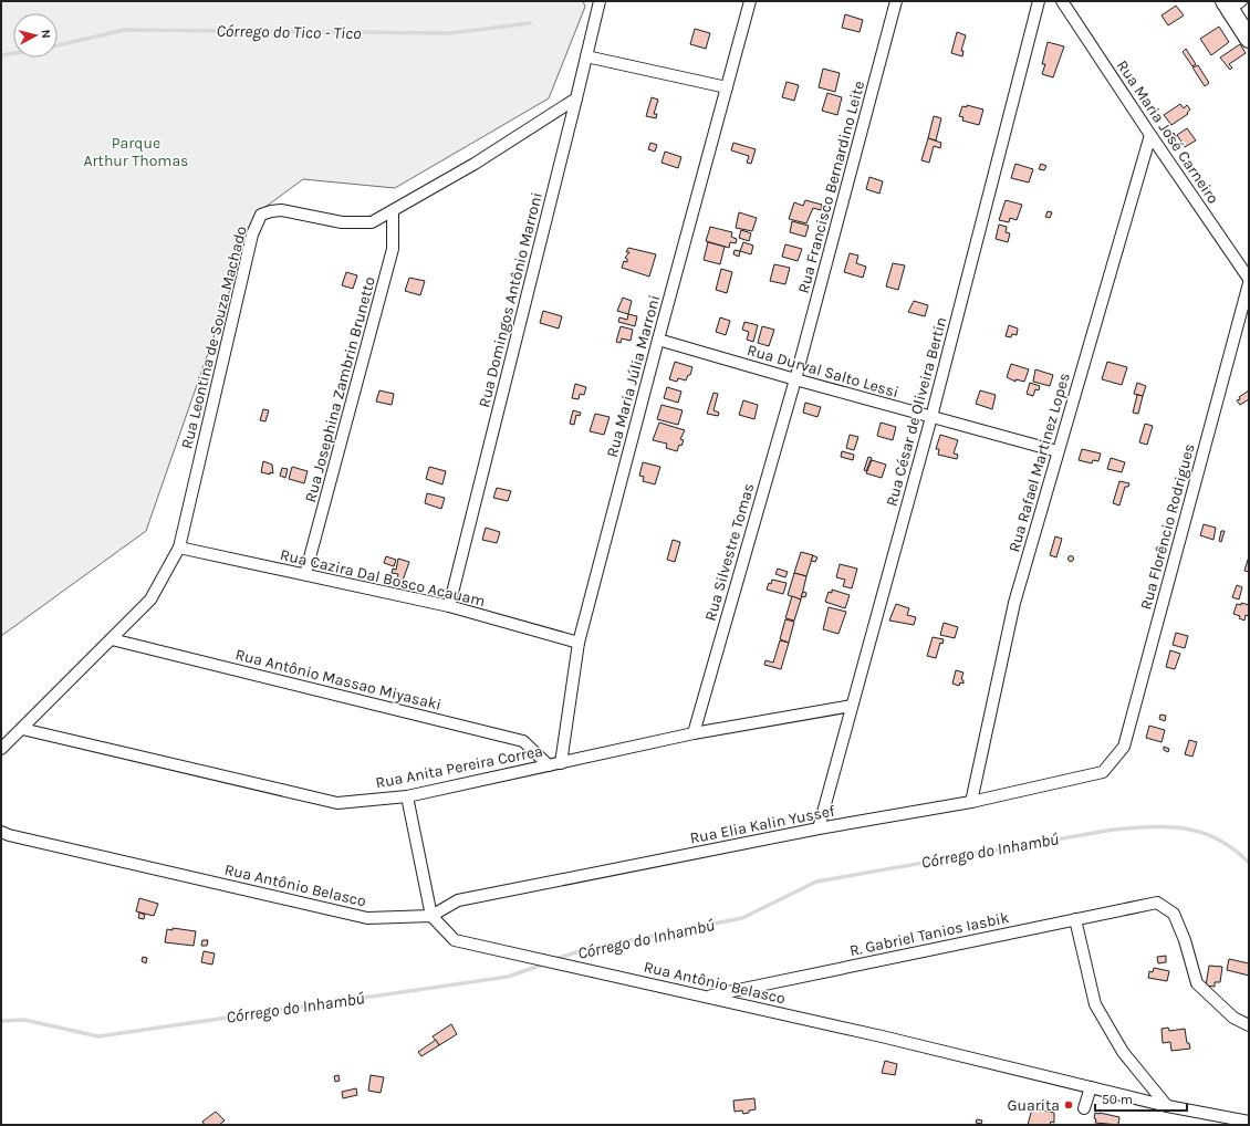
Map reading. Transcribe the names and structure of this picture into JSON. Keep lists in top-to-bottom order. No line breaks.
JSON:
{"streets":{"street":["Rua Maria José Carneiro","Rua Francisco Bernardino Leite","Rua Domingos Antônio Marroni","Rua Leontina de Souza Machado","Rua Durval Salto Lessi","Rua Maria Júlia Marroni","Rua Josephina Zambrin Brunetto","Rua César de Oliveira Bertin","Rua Rafael Martinez Lopes","Rua Florêncio Rodrigues","Rua Silvestre Tomas","Rua Cazira Dal Bosco Acauam","Rua Antônio Massao Miyasaki","Rua Anita Pereira Correa","Rua Elia Kalin Yussef","Rua Antônio Belasco","R. Gabriel Tanios Iasbik"]},"crossings":[["Rua Maria José Carneiro","Rua Rafael Martinez Lopes"],["Rua Francisco Bernardino Leite","Rua Durval Salto Lessi"],["Rua Francisco Bernardino Leite","Rua Silvestre Tomas"],["Rua Domingos Antônio Marroni","Rua Leontina de Souza Machado"],["Rua Domingos Antônio Marroni","Rua Cazira Dal Bosco Acauam"],["Rua Leontina de Souza Machado","Rua Josephina Zambrin Brunetto"],["Rua Leontina de Souza Machado","Rua Cazira Dal Bosco Acauam"],["Rua Leontina de Souza Machado","Rua Antônio Massao Miyasaki"],["Rua Leontina de Souza Machado","Rua Anita Pereira Correa"],["Rua Durval Salto Lessi","Rua Maria Júlia Marroni"],["Rua Durval Salto Lessi","Rua César de Oliveira Bertin"],["Rua Durval Salto Lessi","Rua Rafael Martinez Lopes"],["Rua Durval Salto Lessi","Rua Silvestre Tomas"],["Rua Maria Júlia Marroni","Rua Cazira Dal Bosco Acauam"],["Rua Maria Júlia Marroni","Rua Anita Pereira Correa"],["Rua Josephina Zambrin Brunetto","Rua Cazira Dal Bosco Acauam"],["Rua César de Oliveira Bertin","Rua Anita Pereira Correa"],["Rua César de Oliveira Bertin","Rua Elia Kalin Yussef"],["Rua Rafael Martinez Lopes","Rua Elia Kalin Yussef"],["Rua Florêncio Rodrigues","Rua Elia Kalin Yussef"],["Rua Silvestre Tomas","Rua Anita Pereira Correa"],["Rua Antônio Massao Miyasaki","Rua Anita Pereira Correa"],["Rua Elia Kalin Yussef","Rua Antônio Belasco"],["Rua Antônio Belasco","R. Gabriel Tanios Iasbik"]],"water":["Córrego do Tico - Tico","Córrego do Inhambú"],"parks":["Parque Arthur Thomas"],"places":["Guarita"],"scale_bar":"50 m","north":"right"}
